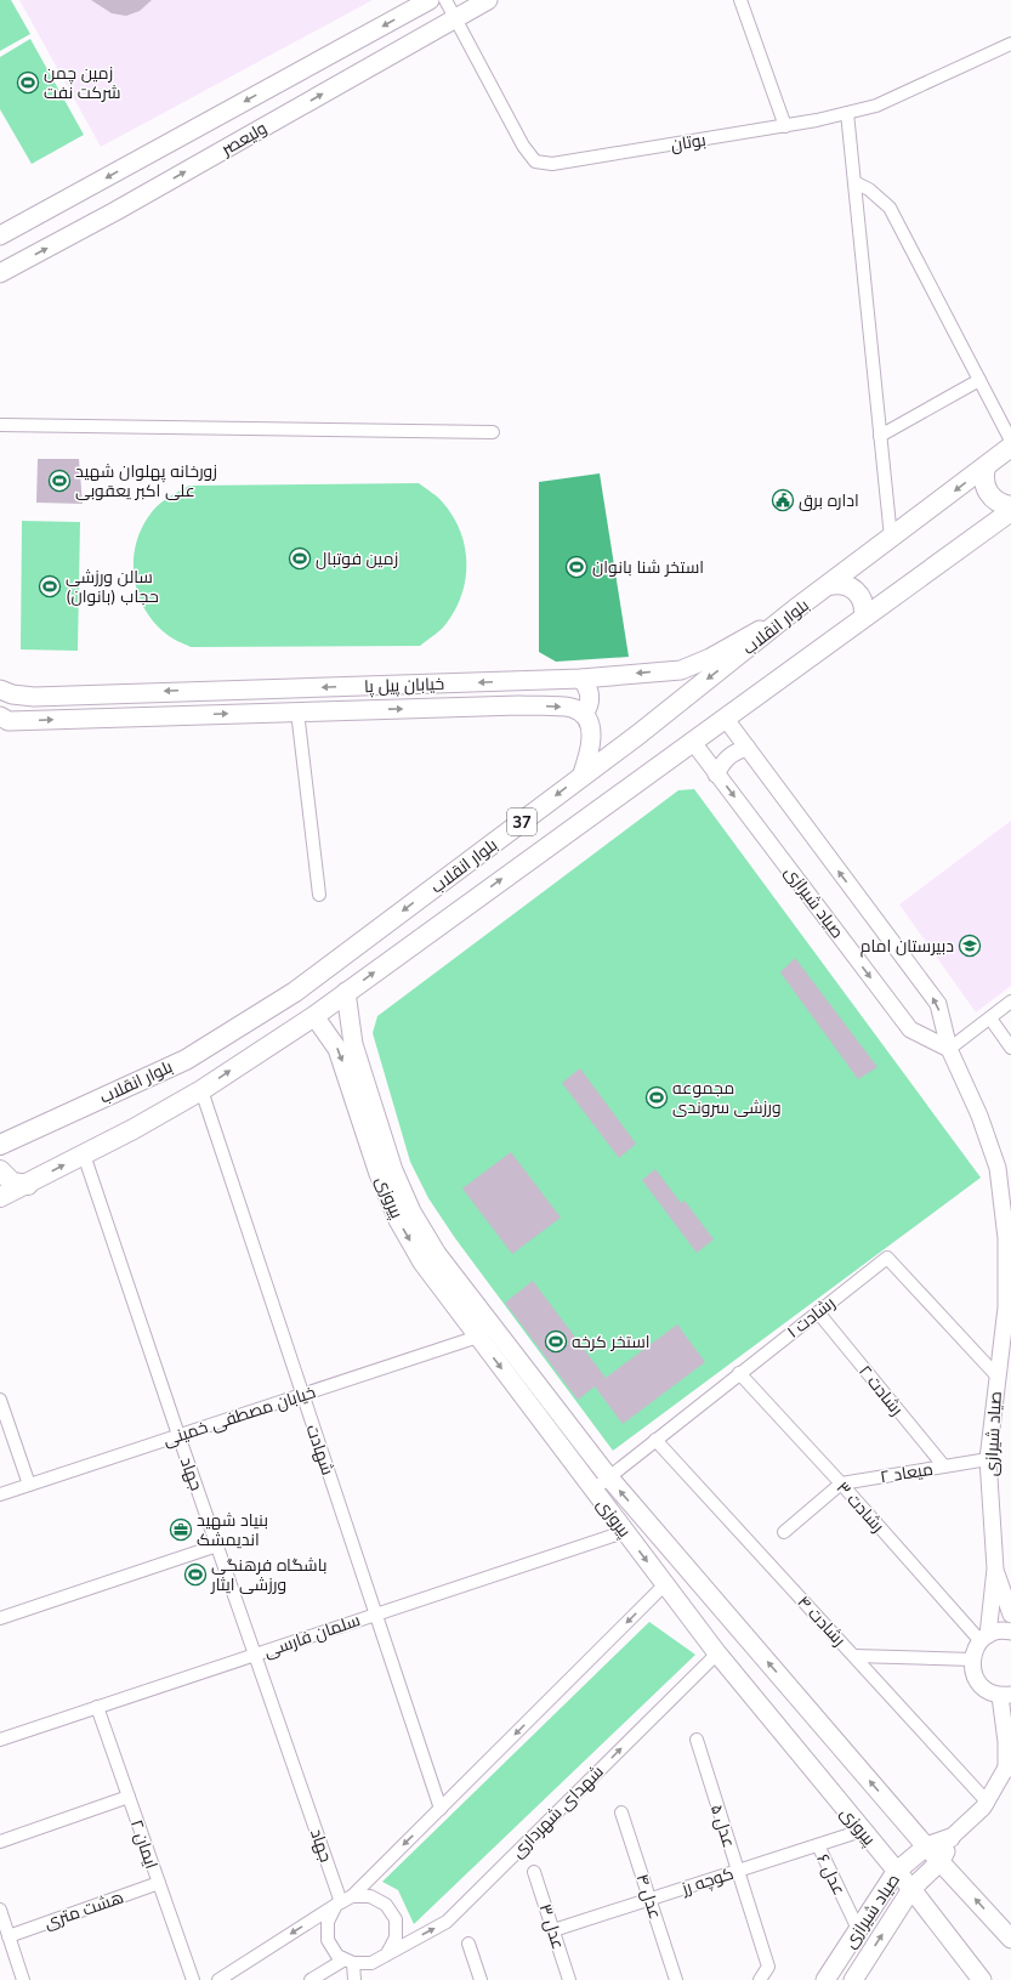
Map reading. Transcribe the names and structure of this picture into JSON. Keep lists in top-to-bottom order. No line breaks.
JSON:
{"streets":{"main road":["ولیعصر","بلوار انقلاب","خیابان پیل پا","37","صیاد شیرازی","پیروزی"],"street":["بوتان","رشادت ۱","رشادت ۲","خیابان مصطفی خمینی","شهادت","میعاد ۲","جهاد","رشادت ۳","رشادت ۴","سلمان فارسی","شهدای شهرداری","عدل ۵","ایمان ۲","عدل ۶","کوچه رز","عدل ۴","هشت متری","عدل ۳"]},"crossings":[["ولیعصر","بوتان"],["بلوار انقلاب","خیابان پیل پا"],["بلوار انقلاب","صیاد شیرازی"],["بلوار انقلاب","پیروزی"],["بلوار انقلاب","شهادت"],["بلوار انقلاب","جهاد"],["صیاد شیرازی","پیروزی"],["صیاد شیرازی","رشادت ۱"],["صیاد شیرازی","میعاد ۲"],["صیاد شیرازی","رشادت ۴"],["صیاد شیرازی","عدل ۶"],["پیروزی","رشادت ۱"],["پیروزی","خیابان مصطفی خمینی"],["پیروزی","سلمان فارسی"],["پیروزی","شهدای شهرداری"],["پیروزی","کوچه رز"],["رشادت ۱","رشادت ۲"],["رشادت ۱","رشادت ۳"],["رشادت ۱","رشادت ۴"],["رشادت ۲","میعاد ۲"],["خیابان مصطفی خمینی","شهادت"],["خیابان مصطفی خمینی","جهاد"],["شهادت","سلمان فارسی"],["میعاد ۲","رشادت ۳"],["جهاد","سلمان فارسی"],["جهاد","شهدای شهرداری"],["سلمان فارسی","ایمان ۲"],["عدل ۵","کوچه رز"],["ایمان ۲","هشت متری"],["عدل ۶","کوچه رز"],["کوچه رز","عدل ۴"],["کوچه رز","عدل ۳"]],"places":{"sports":["زمین چمن شرکت نفت","زورخانه پهلوان شهید علی اکبر یعقوبی","زمین فوتبال","استخر شنا بانوان","سالن ورزشی حجاب (بانوان)","مجموعه ورزشی سروندی","استخر کرخه","باشگاه فرهنگی ورزشی ایثار"],"public building":["اداره برق"],"school or university":["دبیرستان امام"],"office":["بنیاد شهید اندیمشک"]}}
